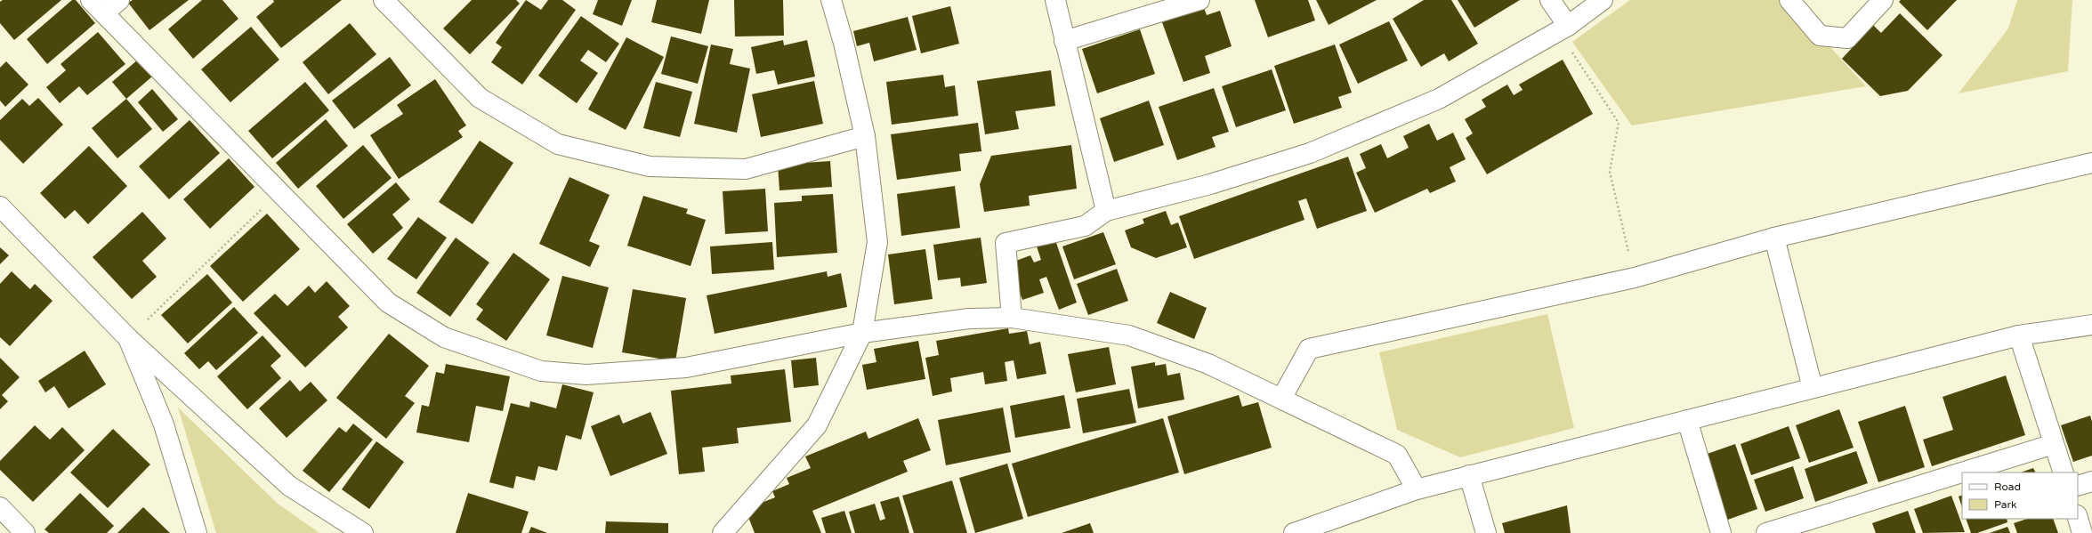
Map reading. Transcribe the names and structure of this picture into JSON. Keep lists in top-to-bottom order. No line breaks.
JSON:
{"legend":["Road","Park"]}
